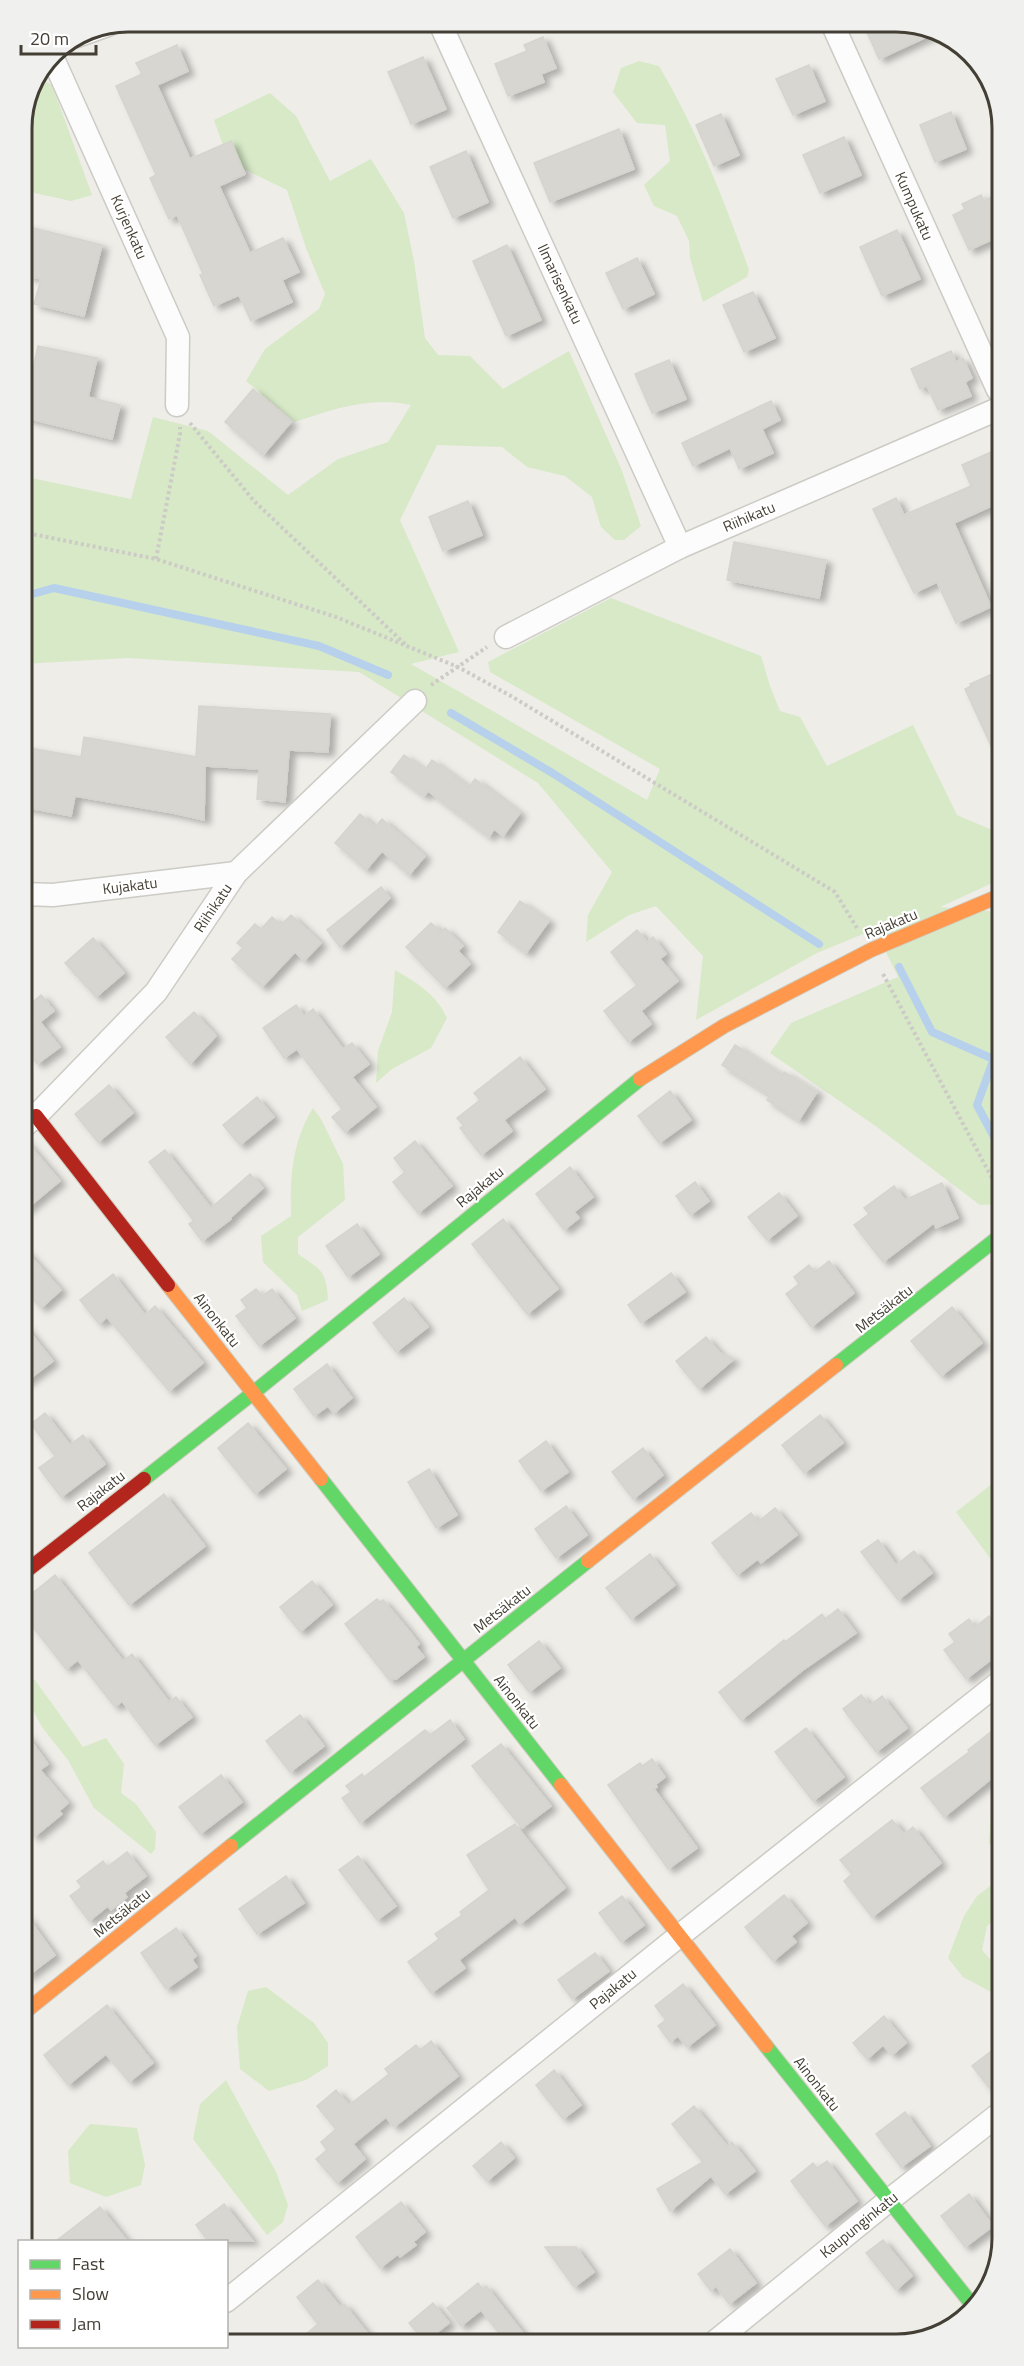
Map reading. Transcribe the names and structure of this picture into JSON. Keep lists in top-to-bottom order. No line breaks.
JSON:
{"streets":{"street":["Kumpukatu","Kurjenkatu","Ilmarisenkatu","Riihikatu","Kujakatu","Rajakatu","Metsäkatu","Ainonkatu","Pajakatu","Kaupunginkatu"]},"crossings":[["Ilmarisenkatu","Riihikatu"],["Riihikatu","Kujakatu"],["Rajakatu","Ainonkatu"],["Metsäkatu","Ainonkatu"],["Ainonkatu","Pajakatu"],["Ainonkatu","Kaupunginkatu"]],"legend":["Fast","Slow","Jam"],"scale_bar":"20 m"}
